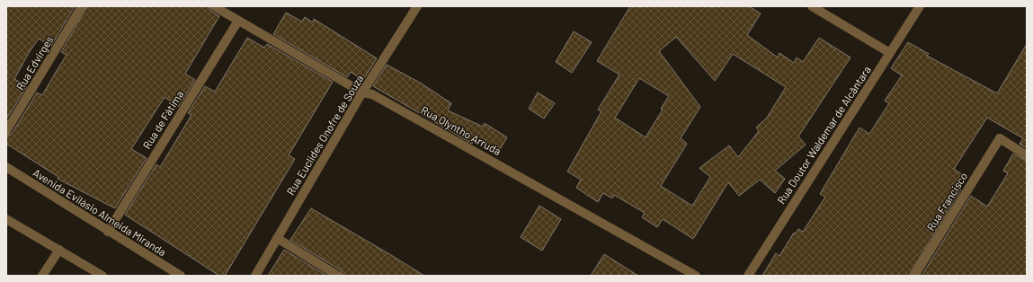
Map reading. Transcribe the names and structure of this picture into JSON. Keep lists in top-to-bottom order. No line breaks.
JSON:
{"streets":{"street":["Rua Edvirges","Rua de Fátima","Rua Olyntho Arruda","Rua Euclides Onofre de Souza","Rua Doutor Waldemar de Alcântara","Rua Francisco","Avenida Evilásio Almeida Miranda"]},"crossings":[["Rua de Fátima","Rua Olyntho Arruda"],["Rua de Fátima","Avenida Evilásio Almeida Miranda"],["Rua Olyntho Arruda","Rua Euclides Onofre de Souza"]]}
